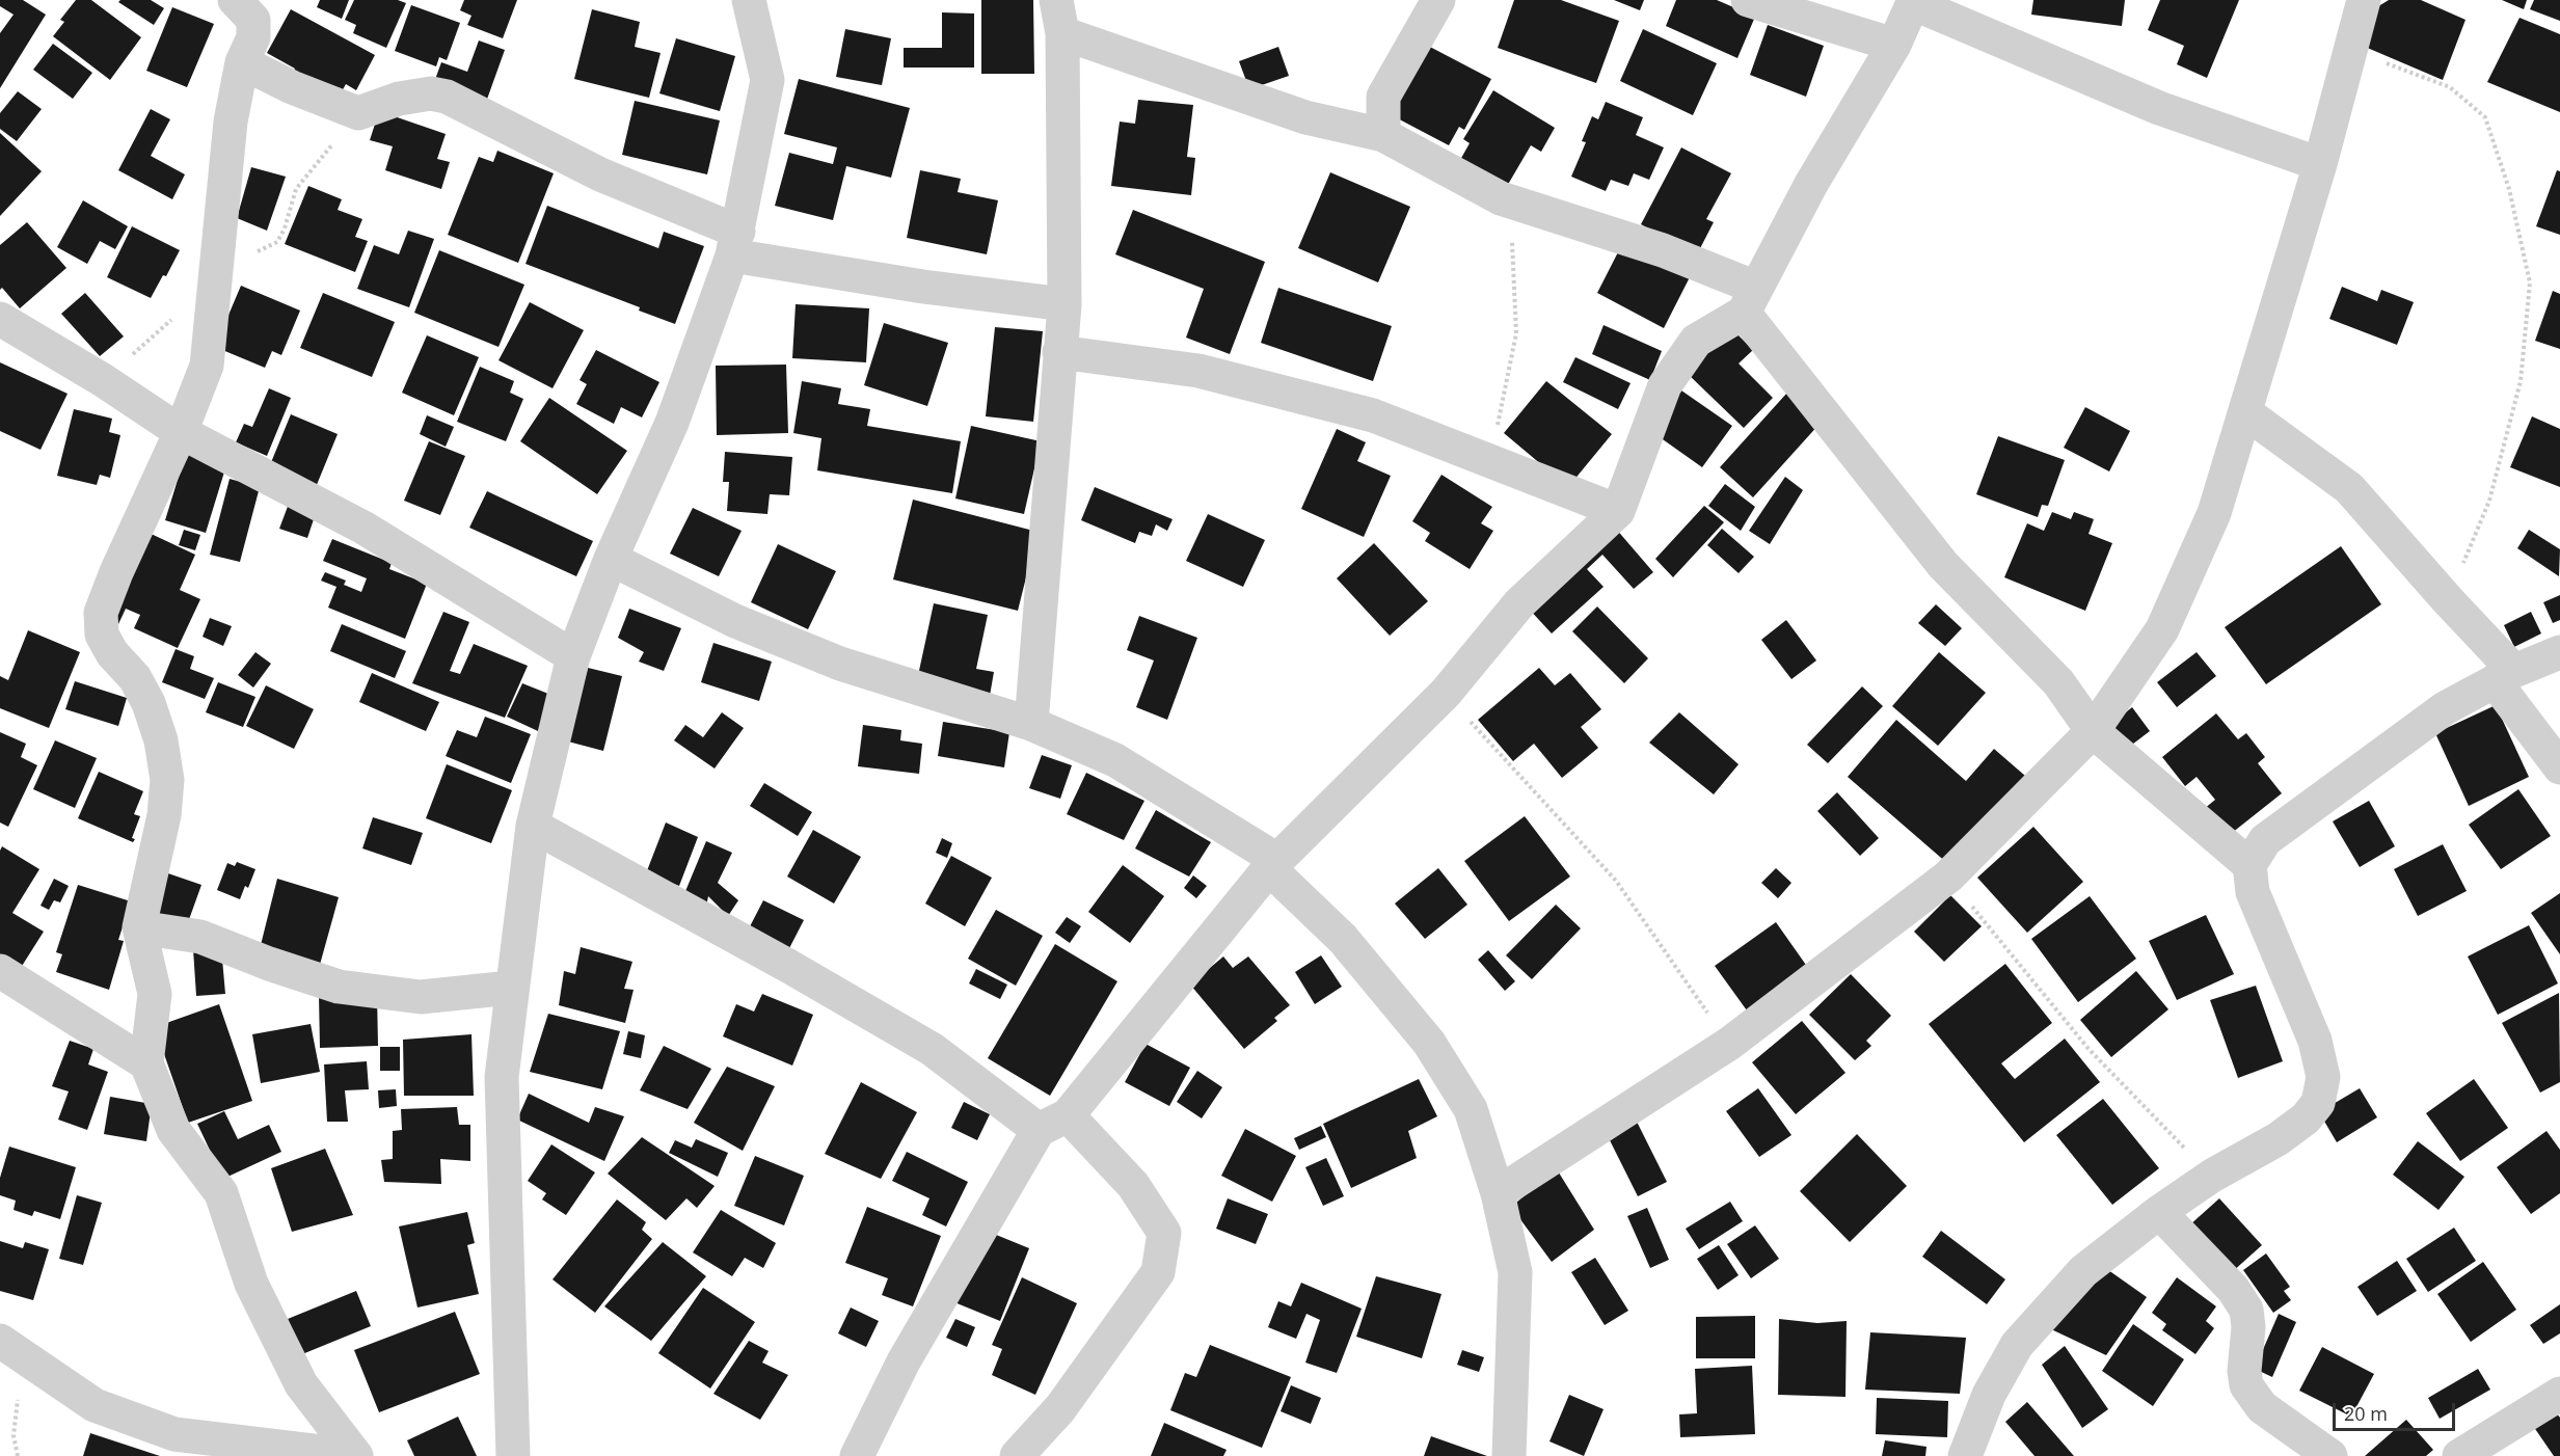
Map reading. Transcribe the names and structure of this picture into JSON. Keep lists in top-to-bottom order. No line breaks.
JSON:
{"scale_bar":"20 m"}
